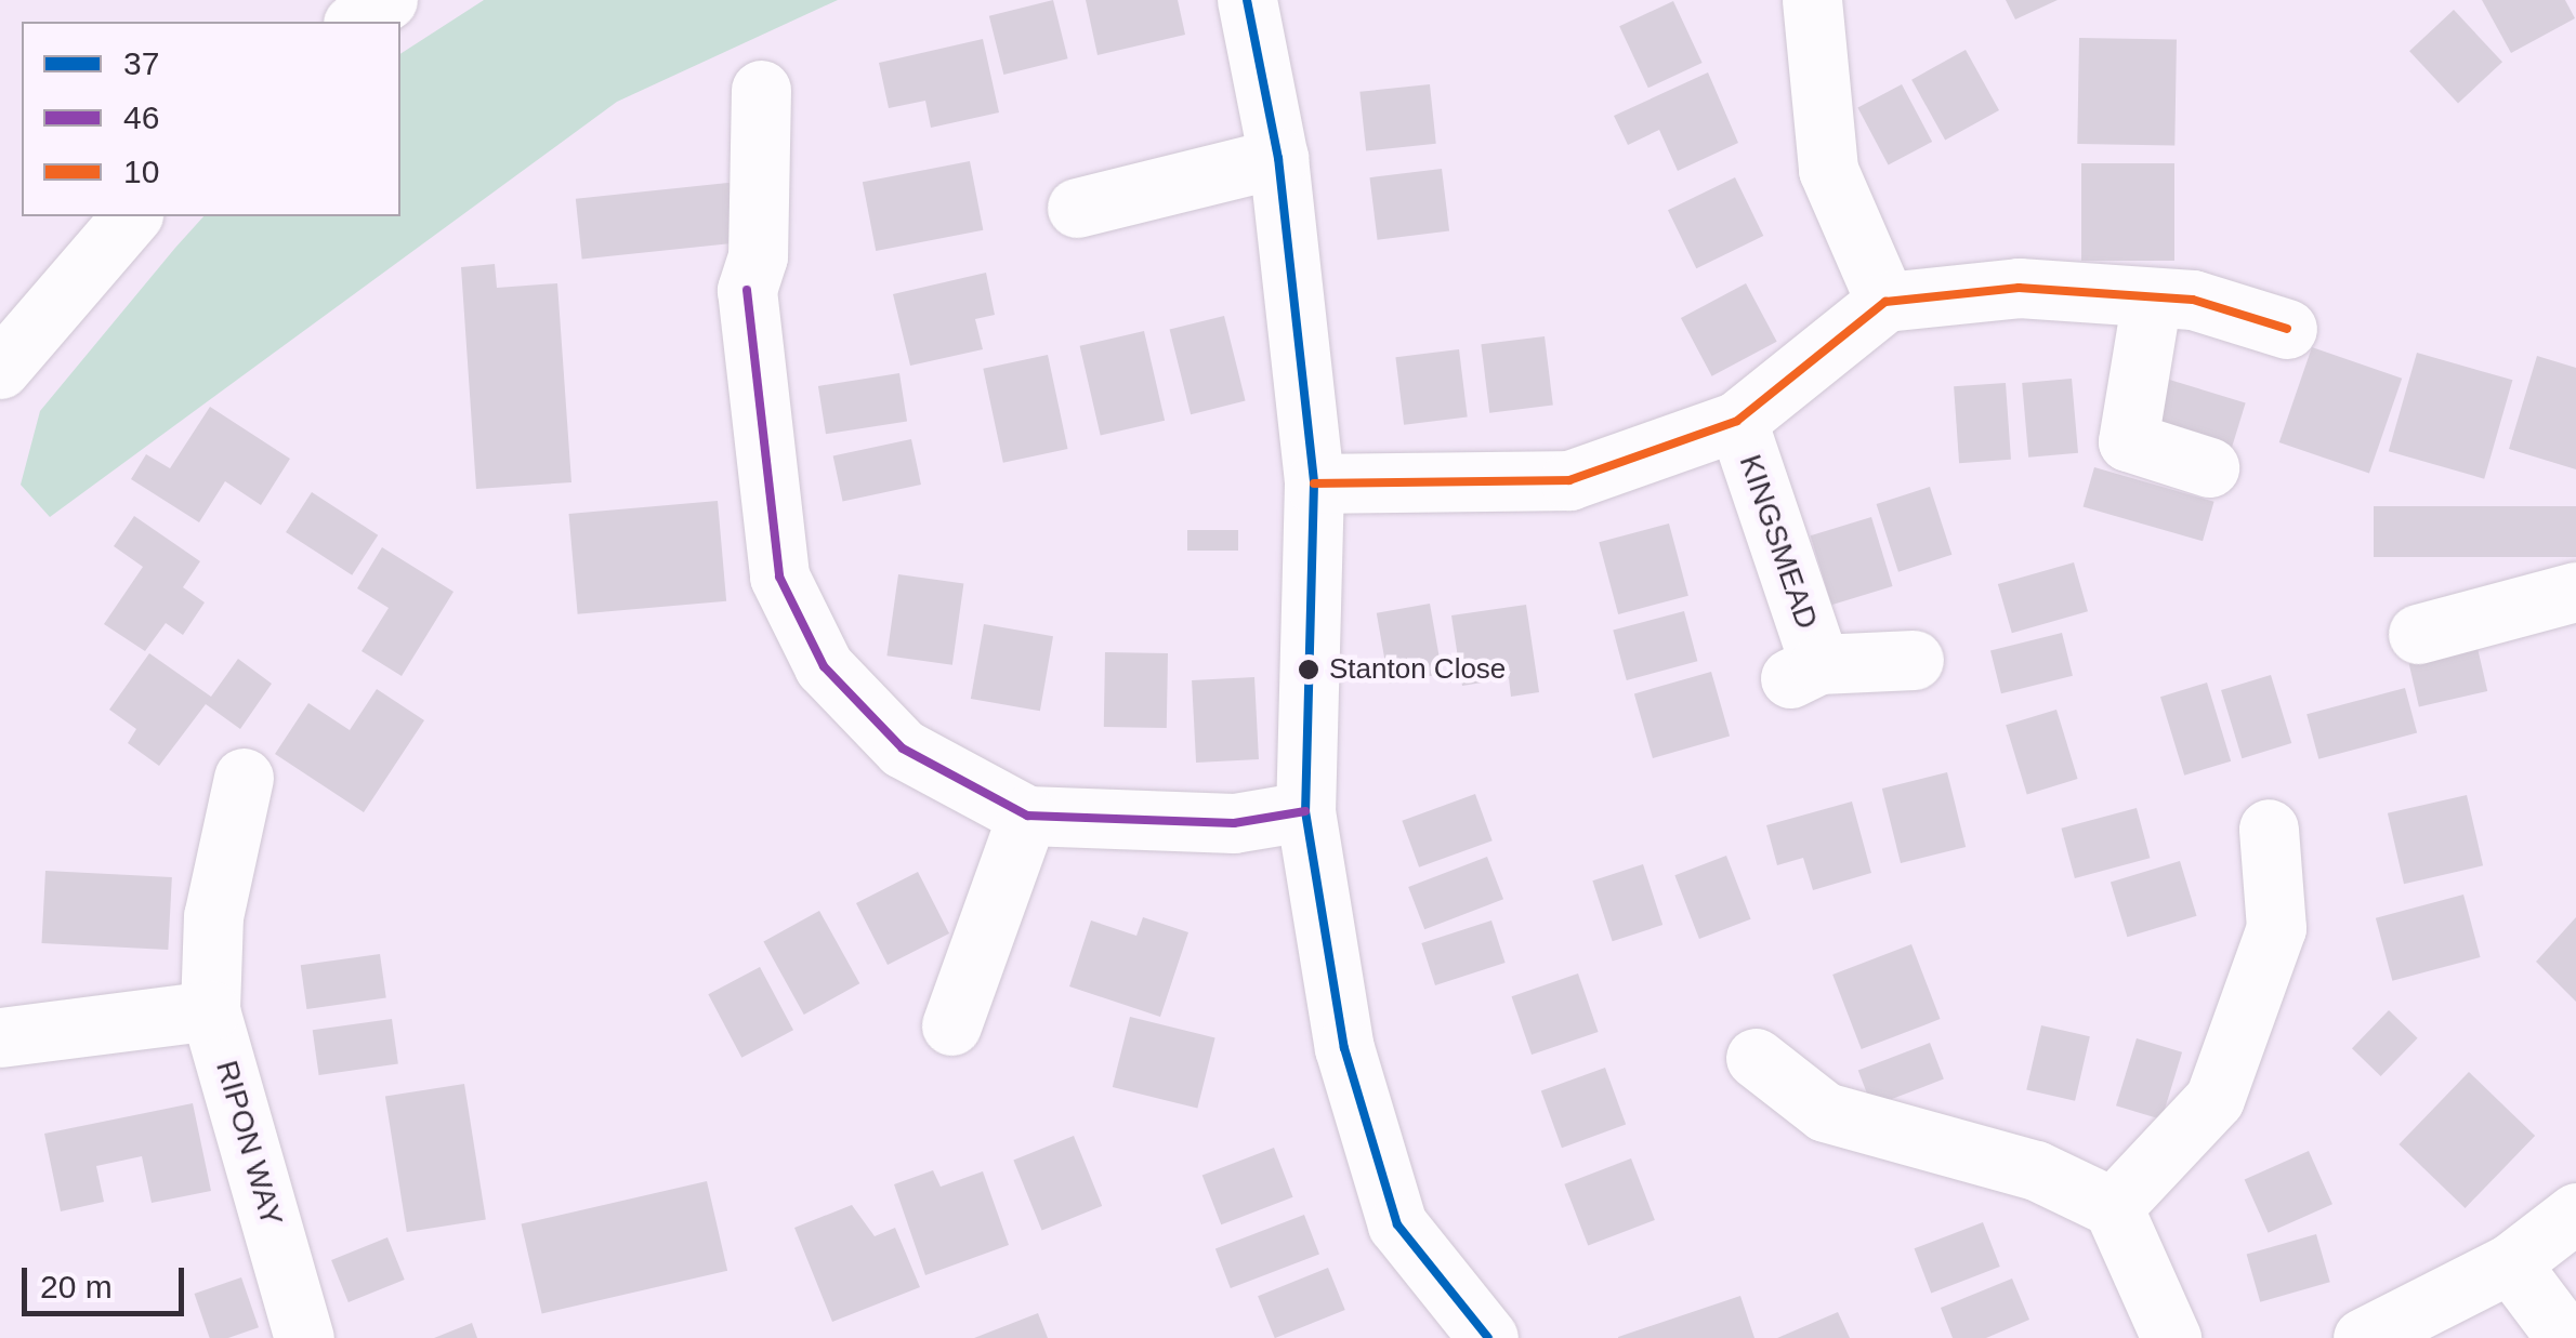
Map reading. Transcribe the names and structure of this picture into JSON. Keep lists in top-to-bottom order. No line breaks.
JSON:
{"streets":{"street":["KINGSMEAD","RIPON WAY"]},"places":["Stanton Close"],"lines":["transit line 37","transit line 10","transit line 46"],"legend":["37","46","10"],"scale_bar":"20 m"}
